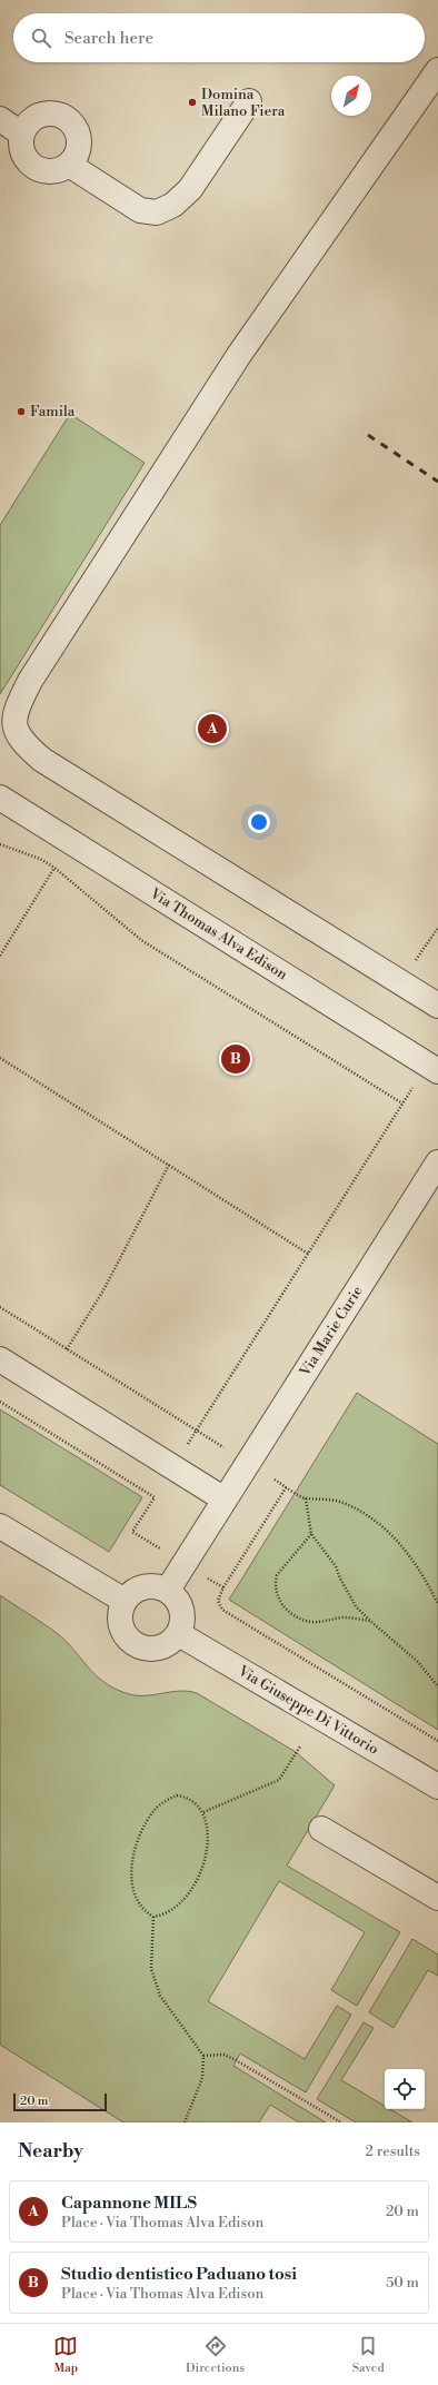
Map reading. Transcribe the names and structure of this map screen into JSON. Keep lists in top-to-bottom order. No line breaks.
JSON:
{"streets":{"street":["Via Thomas Alva Edison","Via Marie Curie","Via Giuseppe Di Vittorio"]},"crossings":[["Via Marie Curie","Via Giuseppe Di Vittorio"]],"places":["Domina Milano Fiera","Famila"],"scale_bar":"20 m","north":"top right","page":{"search":"Search here","pins":["A","B"],"scale":"20 m","heading":["Nearby","2 results"],"list":[{"mark":"A","name":"Capannone MILS","note":"Place · Via Thomas Alva Edison","value":"20 m"},{"mark":"B","name":"Studio dentistico Paduano tosi","note":"Place · Via Thomas Alva Edison","value":"50 m"}],"nav":["Map","Directions","Saved"]}}
